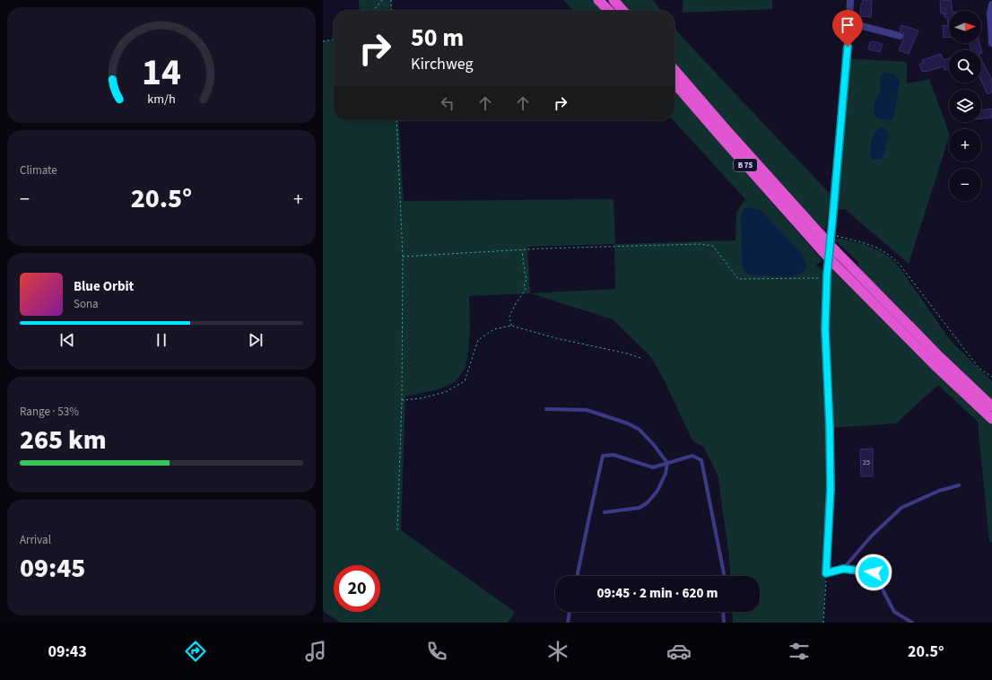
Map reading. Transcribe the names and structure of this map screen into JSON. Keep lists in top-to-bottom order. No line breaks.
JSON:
{"streets":{"highway":["B 75"]},"house_numbers":["25"],"north":"right","page":{"map_buttons":["+","−"],"turn":["50 m","Kirchweg"],"tile":["Climate",["Range · 53%","265 km"],["Arrival","09:45"]],"heat":["−","20.5°","+"],"song":["Blue Orbit","Sona"],"limit":"20","trip":"09:45 · 2 min · 620 m","tabs":["09:43","20.5°"],"gauge":["14","km/h"]}}
